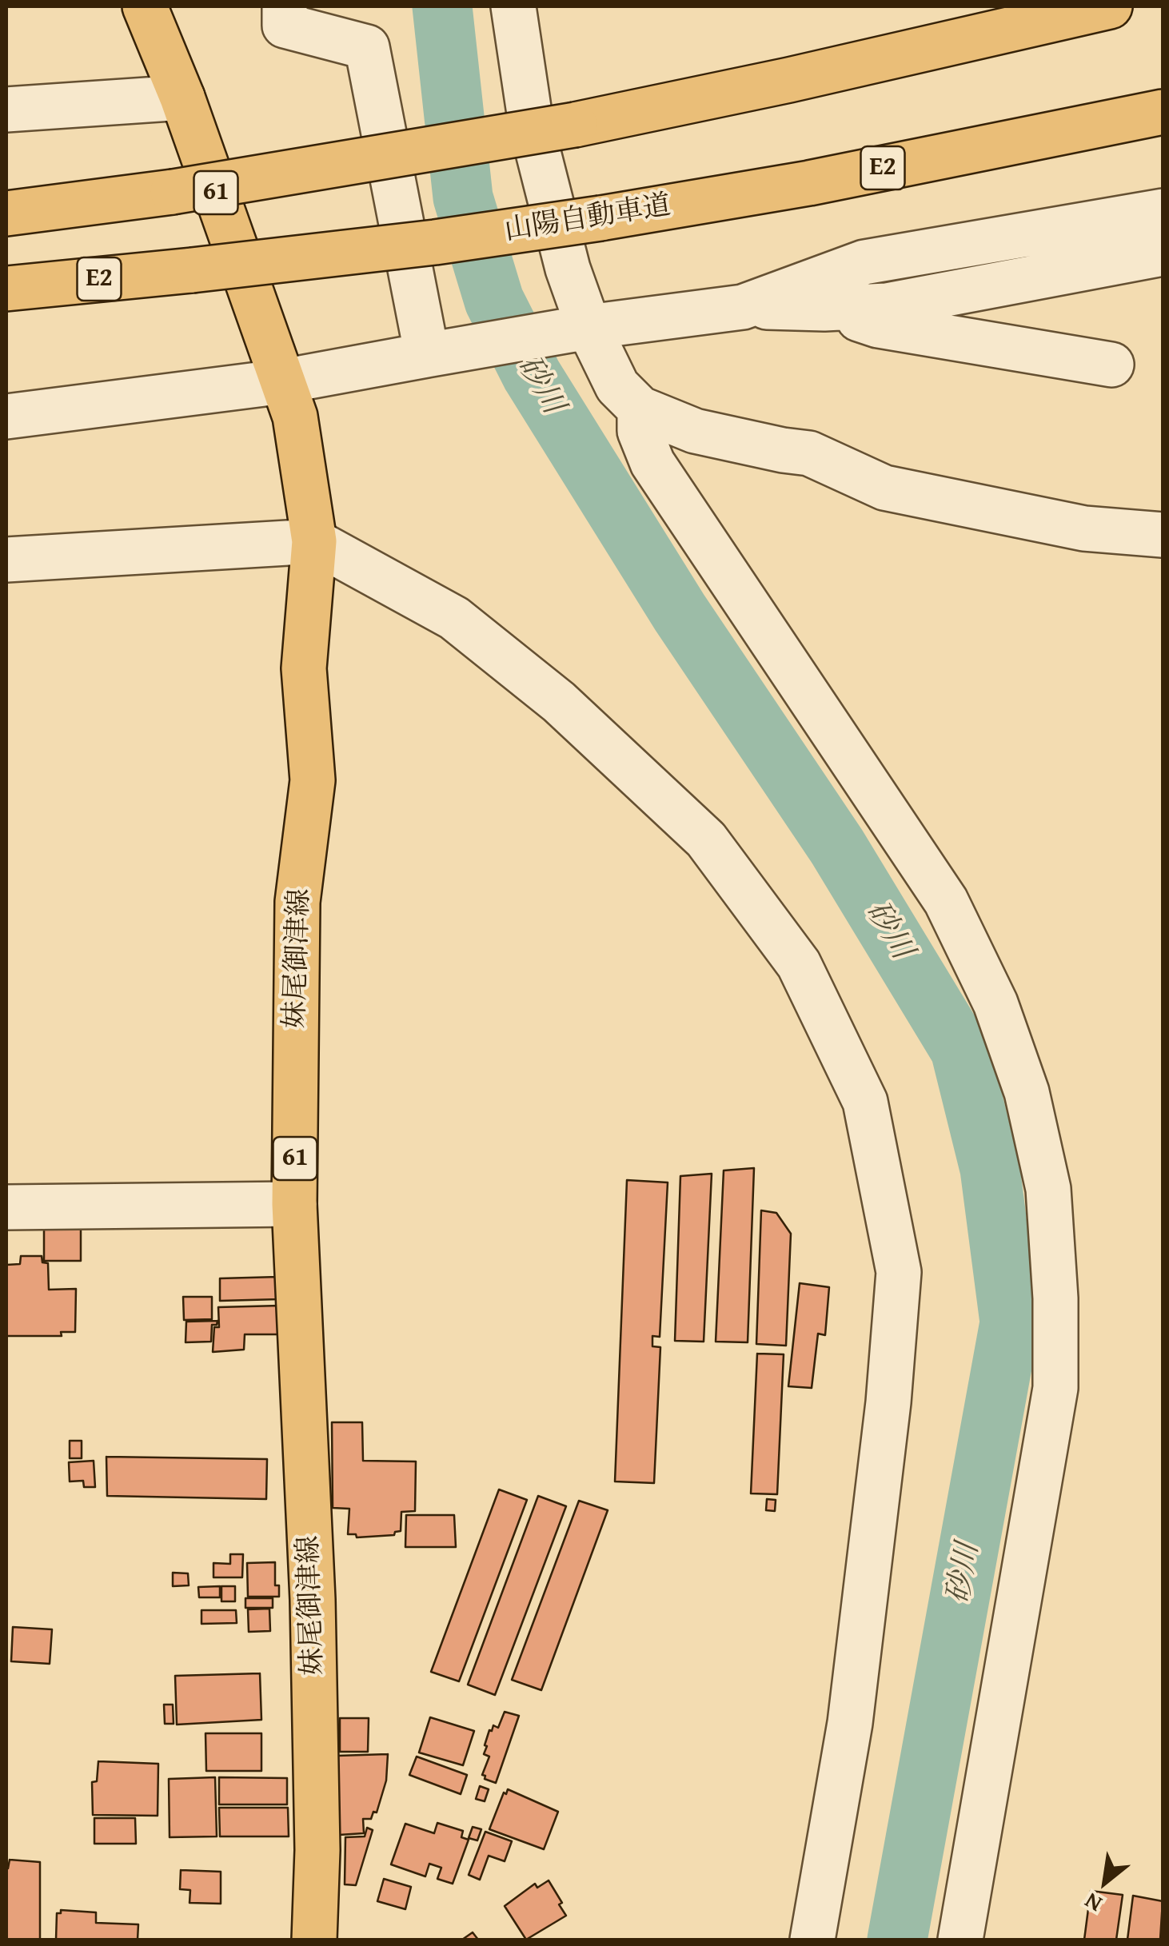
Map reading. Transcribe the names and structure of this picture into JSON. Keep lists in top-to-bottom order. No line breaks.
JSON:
{"streets":{"main road":["E2","61","山陽自動車道","妹尾御津線"]},"water":["砂川"],"north":"bottom left"}
